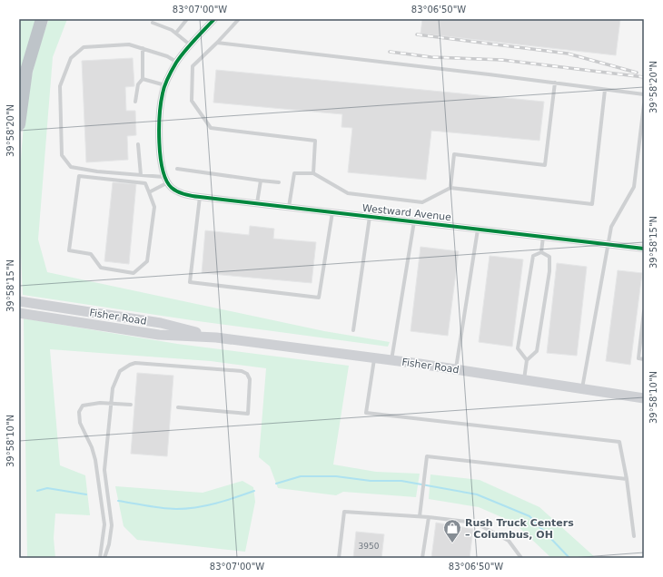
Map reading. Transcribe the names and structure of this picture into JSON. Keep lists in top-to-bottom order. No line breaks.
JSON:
{"streets":{"main road":["Fisher Road"],"street":["Westward Avenue"]},"places":{"shop":["Rush Truck Centers – Columbus, OH"]},"house_numbers":["3950"],"coordinates":["83°07'00\"W","83°06'50\"W","39°58'20\"N","39°58'15\"N","39°58'10\"N"]}
